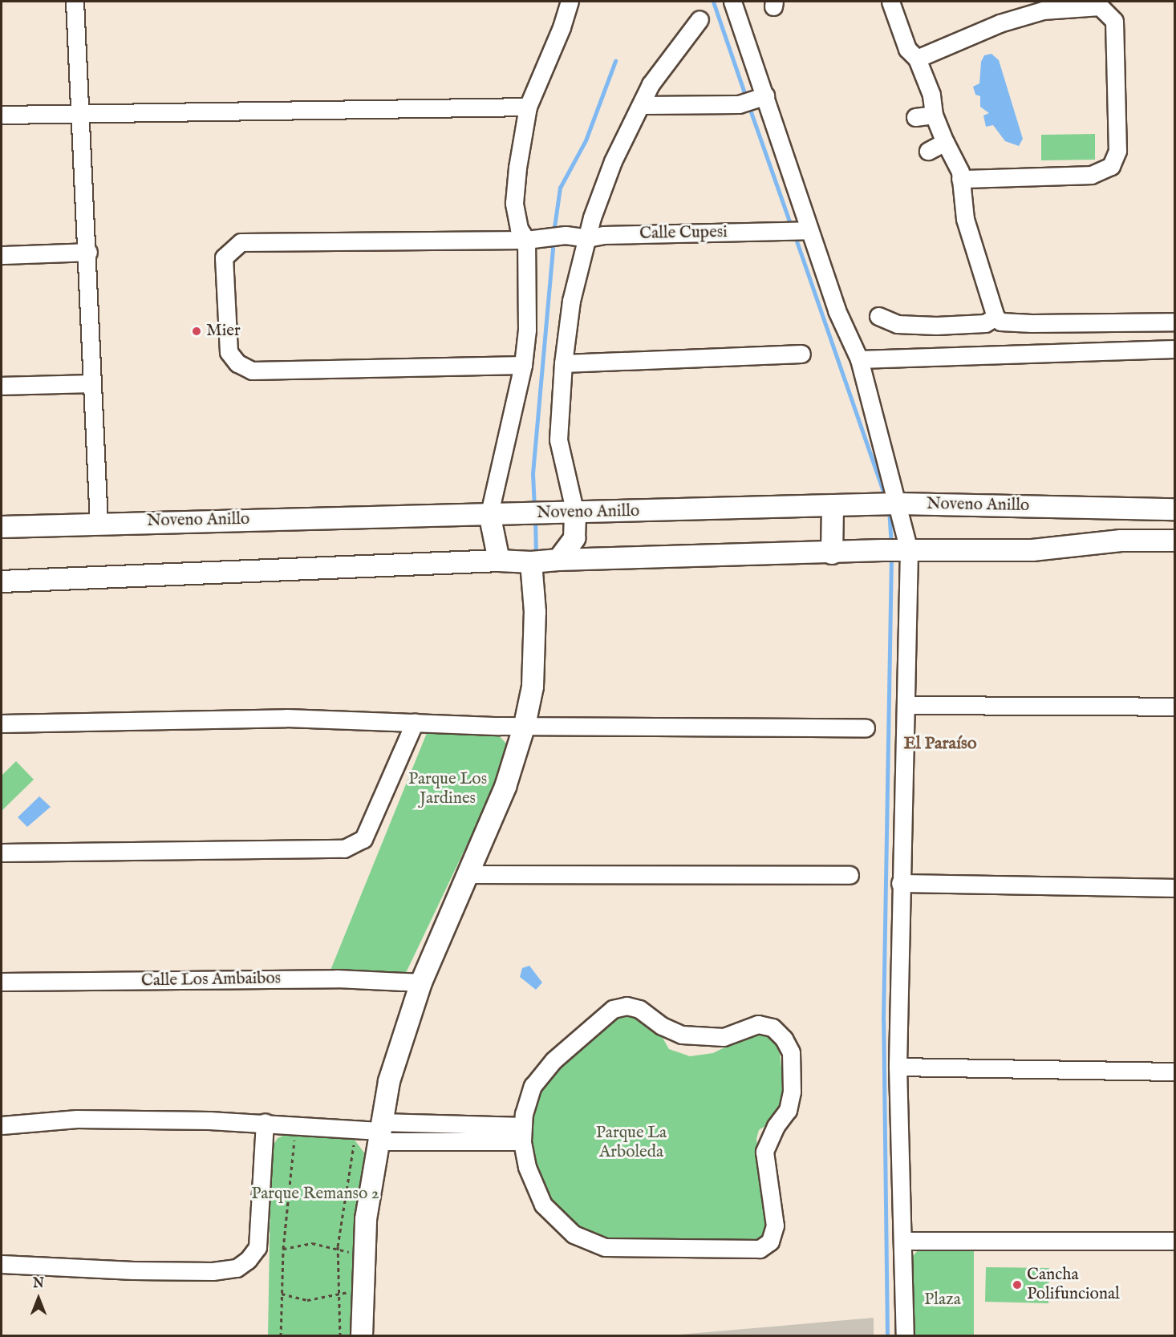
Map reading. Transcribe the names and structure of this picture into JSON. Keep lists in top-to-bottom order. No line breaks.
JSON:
{"streets":{"street":["Calle Cupesi","Noveno Anillo","Calle Los Ambaibos"]},"districts":["El Paraíso"],"parks":["Parque Los Jardines","Parque La Arboleda","Parque Remanso 2","Plaza"],"places":["Mier","Cancha Polifuncional"],"north":"top"}
